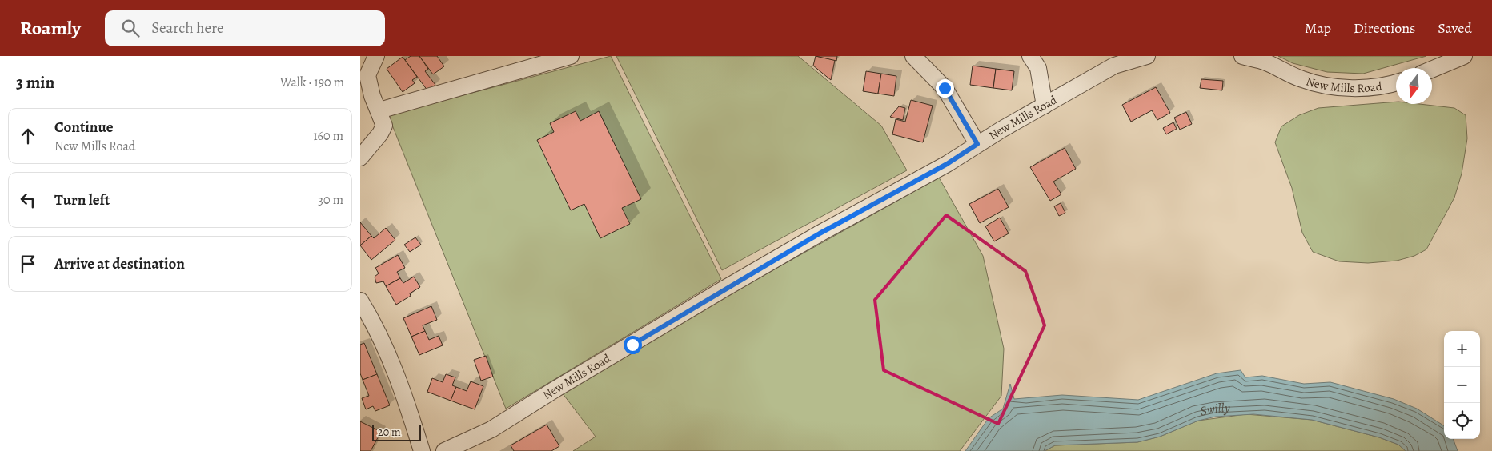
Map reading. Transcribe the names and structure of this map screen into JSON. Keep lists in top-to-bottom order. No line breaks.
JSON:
{"streets":{"street":["New Mills Road"]},"water":["Swilly"],"scale_bar":"20 m","north":"bottom","page":{"header":"Roamly","search":"Search here","nav":["Map","Directions","Saved"],"heading":["3 min","Walk · 190 m"],"list":[["Continue","New Mills Road","160 m"],["Turn left","30 m"],"Arrive at destination"],"map_buttons":["+","−"],"scale":"20 m"}}
